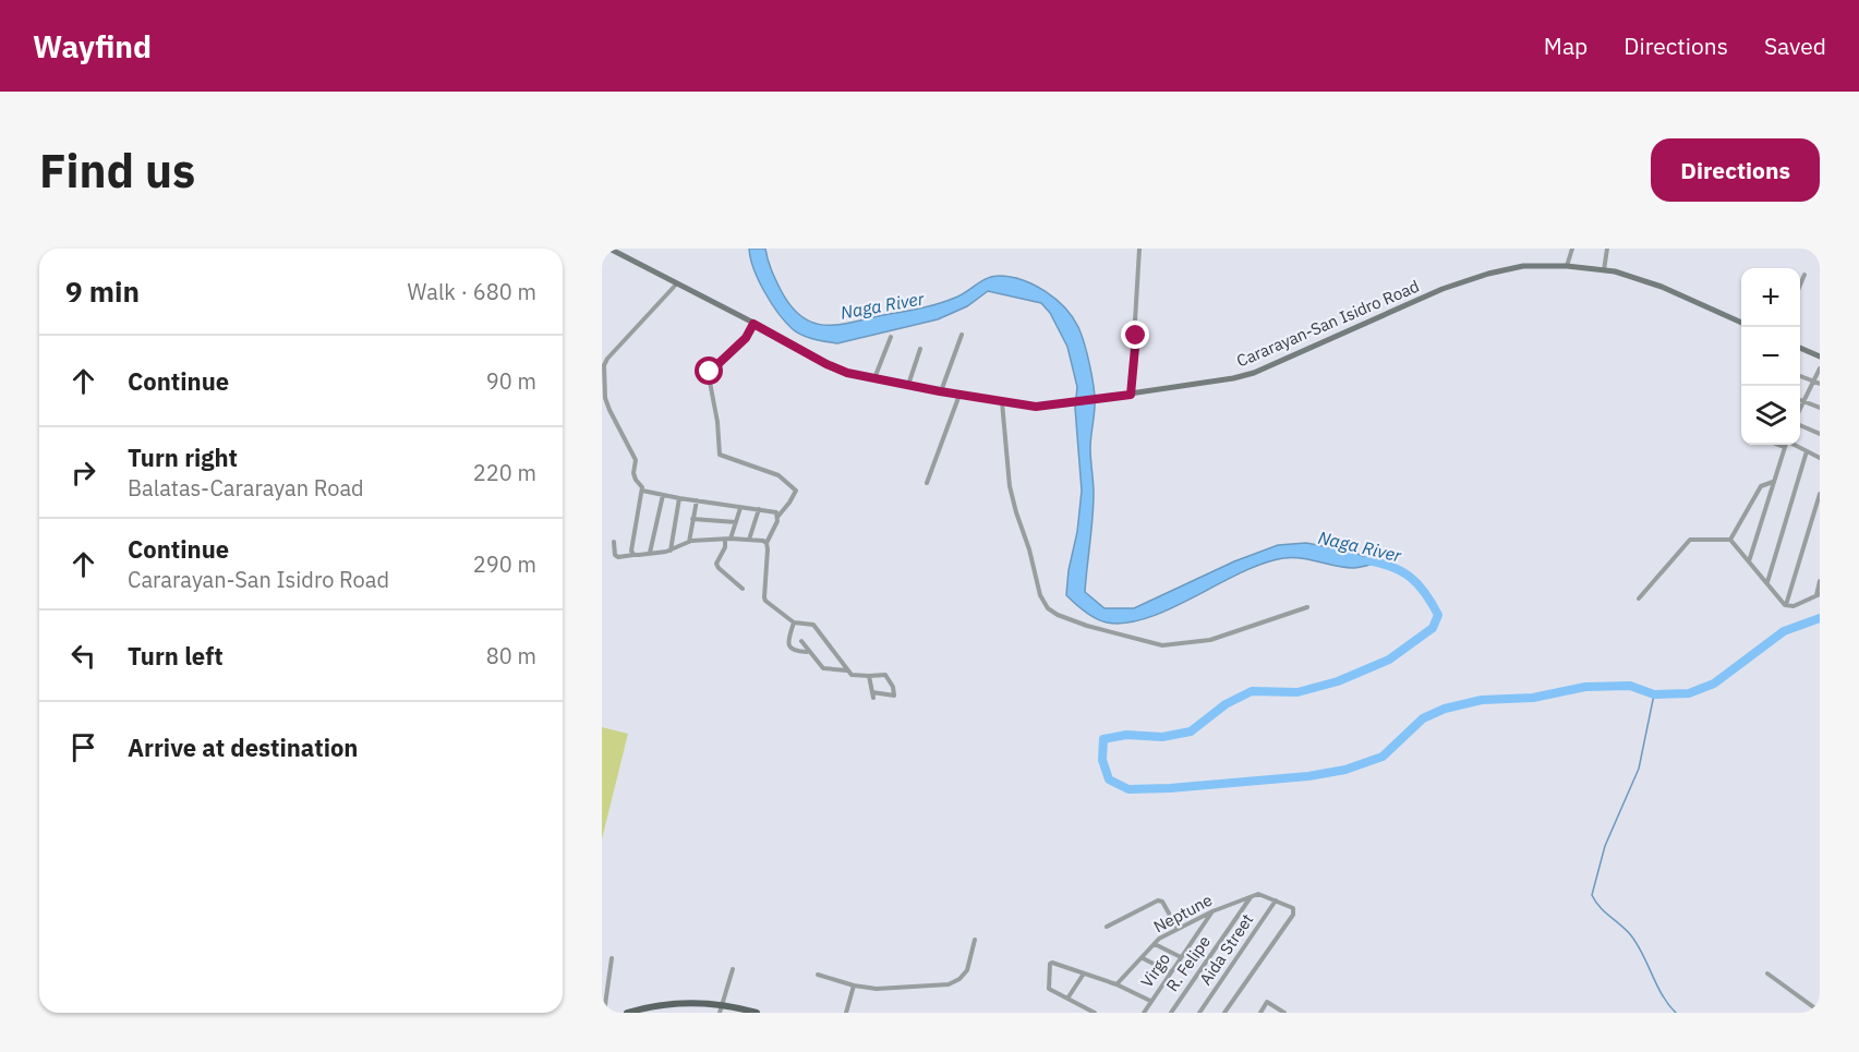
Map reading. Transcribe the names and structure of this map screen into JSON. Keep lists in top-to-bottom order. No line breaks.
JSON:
{"streets":{"main road":["Cararayan-San Isidro Road"],"street":["Neptune","Aida Street","R. Felipe","Virgo"]},"crossings":[["Neptune","R. Felipe"],["Neptune","Virgo"]],"water":["Naga River"],"page":{"header":"Wayfind","nav":["Map","Directions","Saved"],"buttons":"Directions","title":"Find us","heading":["9 min","Walk · 680 m"],"map_buttons":["+","−"],"list":[["Continue","90 m"],["Turn right","Balatas-Cararayan Road","220 m"],["Continue","Cararayan-San Isidro Road","290 m"],["Turn left","80 m"],"Arrive at destination"]}}
